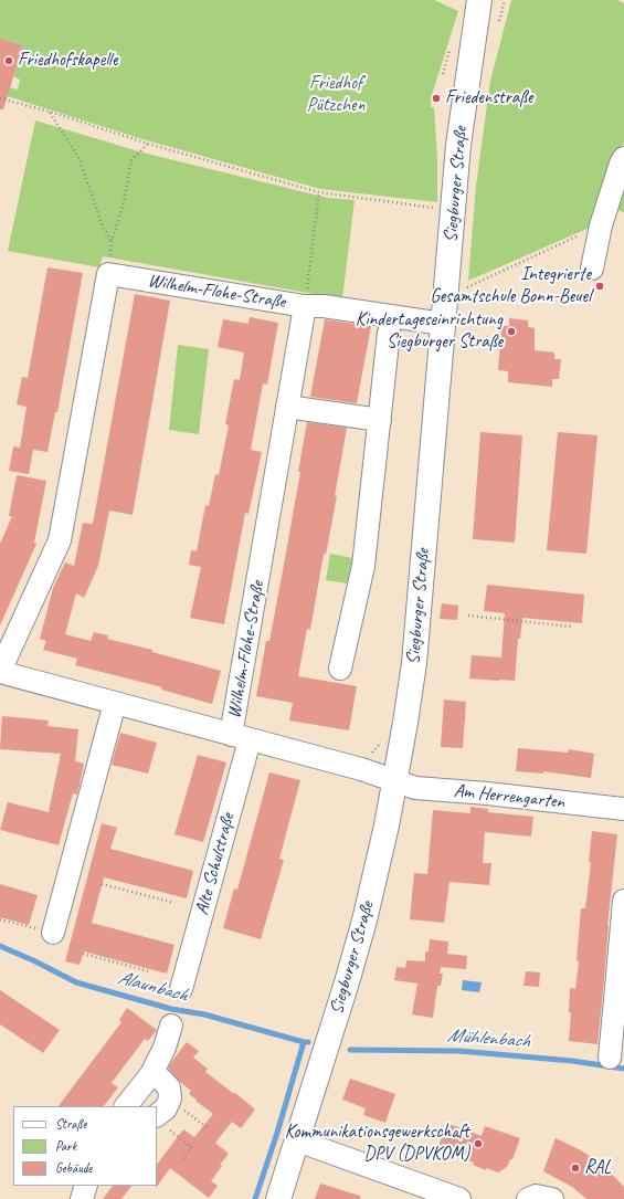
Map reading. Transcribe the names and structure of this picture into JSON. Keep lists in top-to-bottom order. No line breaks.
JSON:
{"streets":{"main road":["Siegburger Straße"],"street":["Wilhelm-Flohe-Straße","Am Herrengarten","Alte Schulstraße"]},"crossings":[["Siegburger Straße","Am Herrengarten"],["Wilhelm-Flohe-Straße","Alte Schulstraße"]],"water":["Alaunbach","Mühlenbach"],"parks":["Friedhof Pützchen"],"places":["Friedhofskapelle","Friedenstraße","Integrierte Gesamtschule Bonn-Beuel","Kindertageseinrichtung Siegburger Straße","Kommunikationsgewerkschaft DPV (DPVKOM)","RAL"],"legend":["Straße","Park","Gebäude"]}
